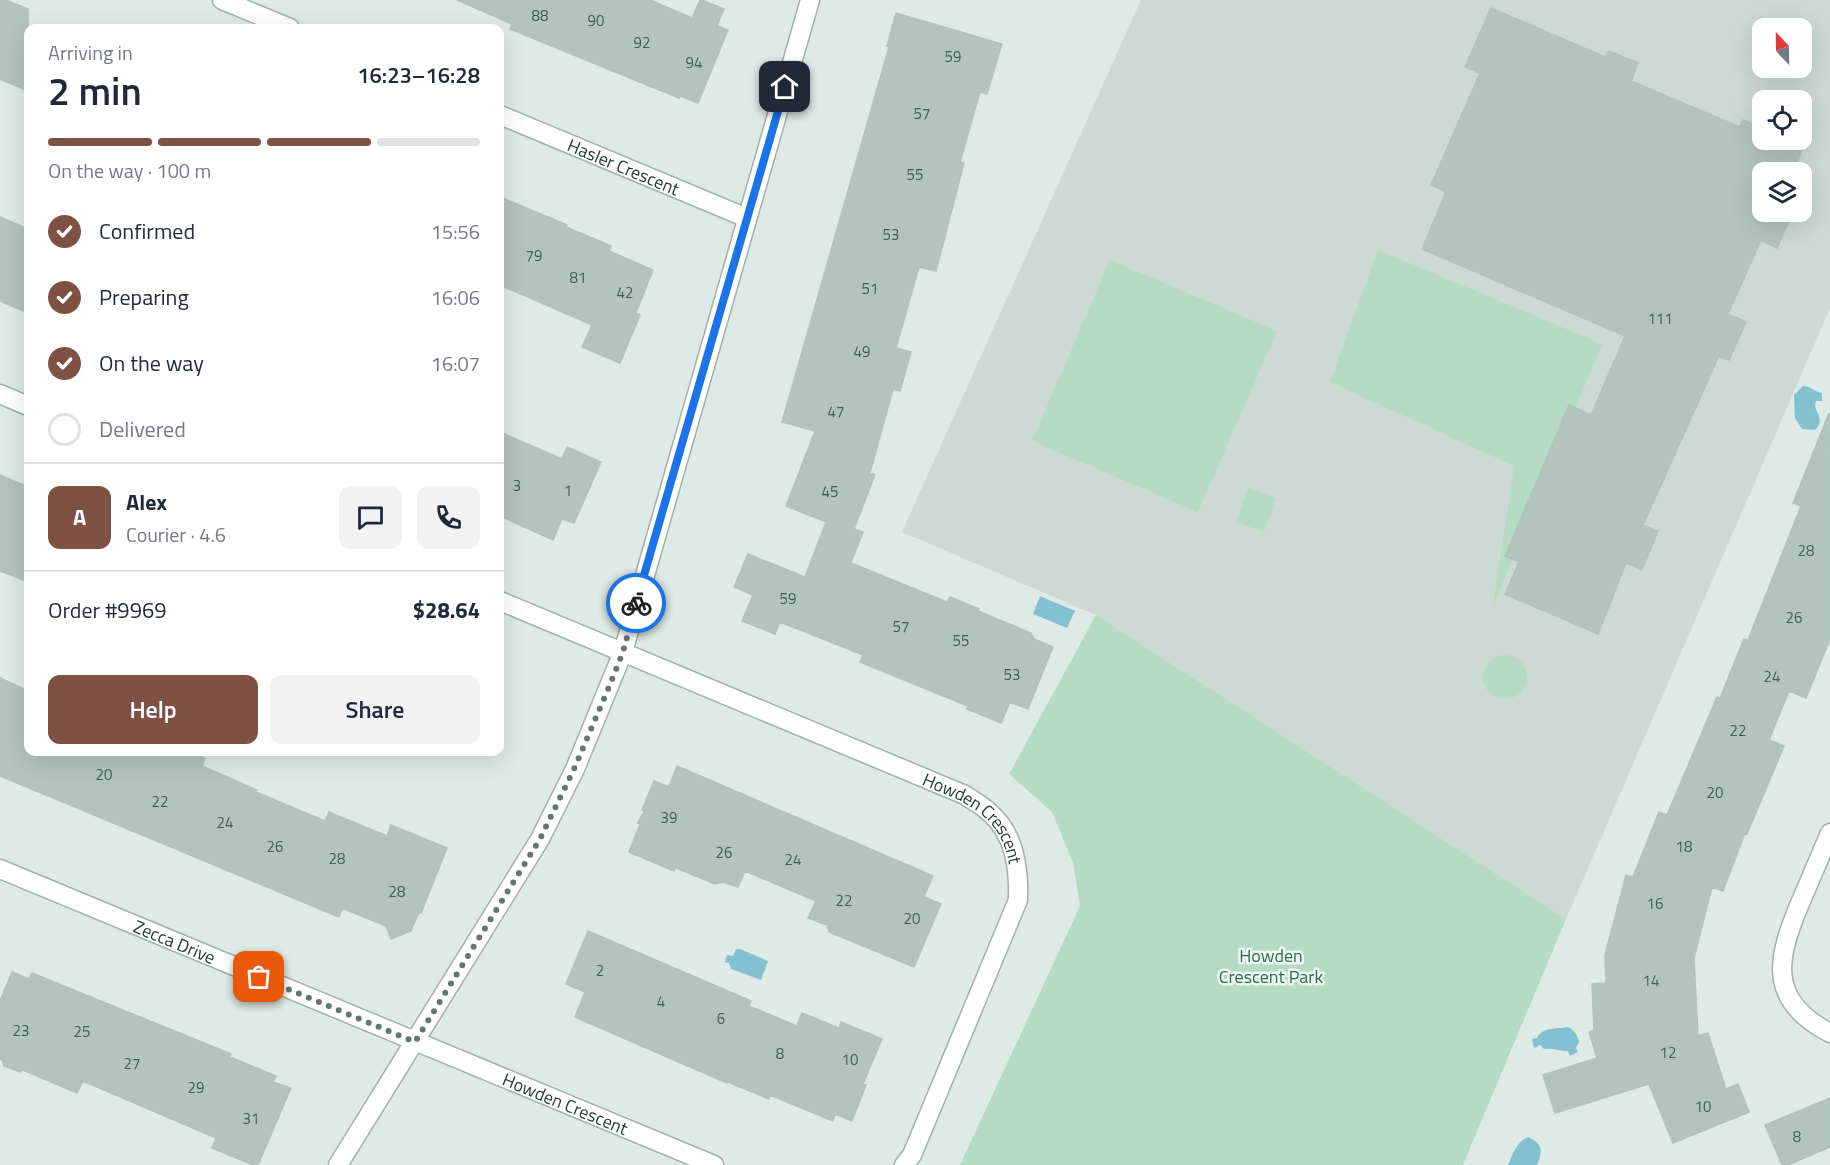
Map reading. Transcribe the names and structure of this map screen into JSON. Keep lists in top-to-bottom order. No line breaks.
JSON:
{"streets":{"street":["Hasler Crescent","Howden Crescent","Zecca Drive"]},"crossings":[["Howden Crescent","Zecca Drive"]],"parks":["Howden Crescent Park"],"house_numbers":["88","90","92","59","94","57","55","53","79","81","51","42","111","49","47","3","1","45","28","59","26","57","55","53","24","22","20","20","22","39","24","26","18","26","28","24","28","22","16","20","2","14","4","6","23","25","12","8","10","27","29","10","31","8"],"north":"top","page":{"heading":["2 min","Arriving in","16:23–16:28"],"panel":["Alex","Courier · 4.6","Order #9969","$28.64"],"bar":"On the way · 100 m","list":[["Confirmed","15:56"],["Preparing","16:06"],["On the way","16:07"],"Delivered"],"round":"A","buttons":["Help","Share"]}}
